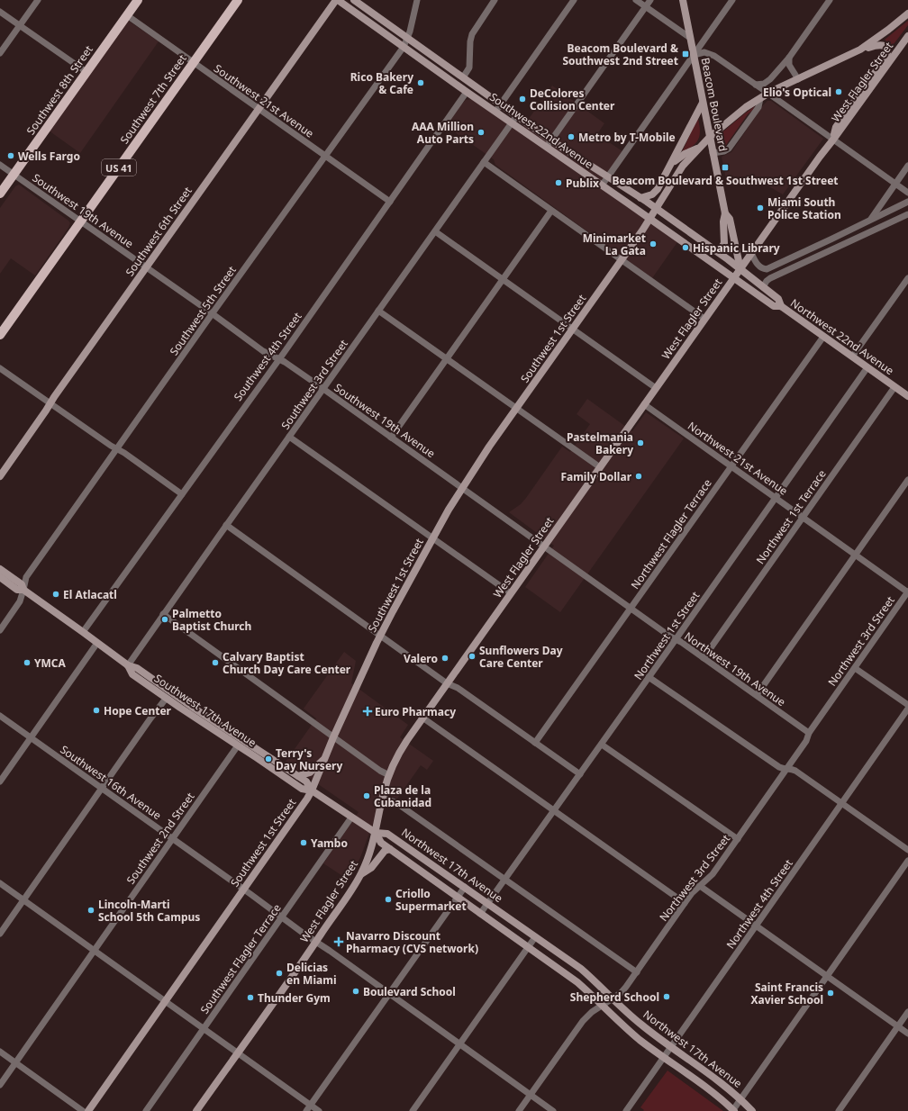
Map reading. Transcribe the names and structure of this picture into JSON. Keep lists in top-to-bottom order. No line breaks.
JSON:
{"streets":{"main road":["West Flagler Street","Southwest 8th Street","Southwest 7th Street","Beacom Boulevard","Southwest 22nd Avenue","US 41","Southwest 6th Street","Northwest 22nd Avenue","Southwest 1st Street","Southwest 17th Avenue","Northwest 17th Avenue"],"street":["Southwest 21st Avenue","Southwest 19th Avenue","Southwest 5th Street","Southwest 4th Street","Southwest 3rd Street","Northwest 21st Avenue","Northwest 1st Terrace","Northwest Flagler Terrace","Northwest 1st Street","Northwest 3rd Street","Northwest 19th Avenue","Southwest 16th Avenue","Southwest 2nd Street","Northwest 4th Street","Southwest Flagler Terrace"]},"crossings":[["West Flagler Street","Beacom Boulevard"],["West Flagler Street","Southwest 22nd Avenue"],["West Flagler Street","Southwest 19th Avenue"],["West Flagler Street","Northwest 22nd Avenue"],["West Flagler Street","Northwest 21st Avenue"],["West Flagler Street","Northwest 19th Avenue"],["West Flagler Street","Southwest 17th Avenue"],["West Flagler Street","Southwest 16th Avenue"],["West Flagler Street","Northwest 17th Avenue"],["Southwest 8th Street","Southwest 21st Avenue"],["Southwest 8th Street","Southwest 19th Avenue"],["Southwest 7th Street","Southwest 21st Avenue"],["Southwest 7th Street","Southwest 19th Avenue"],["Southwest 21st Avenue","Southwest 6th Street"],["Southwest 21st Avenue","Southwest 5th Street"],["Southwest 21st Avenue","Southwest 4th Street"],["Beacom Boulevard","Southwest 22nd Avenue"],["Beacom Boulevard","Northwest 22nd Avenue"],["Beacom Boulevard","Southwest 1st Street"],["Southwest 22nd Avenue","Southwest 6th Street"],["Southwest 22nd Avenue","Southwest 5th Street"],["Southwest 22nd Avenue","Northwest 22nd Avenue"],["Southwest 22nd Avenue","Southwest 1st Street"],["Southwest 22nd Avenue","Southwest 4th Street"],["Southwest 22nd Avenue","Southwest 3rd Street"],["Southwest 19th Avenue","Southwest 6th Street"],["Southwest 19th Avenue","Southwest 5th Street"],["Southwest 19th Avenue","Southwest 1st Street"],["Southwest 19th Avenue","Southwest 4th Street"],["Southwest 19th Avenue","Southwest 3rd Street"],["Southwest 19th Avenue","Northwest 19th Avenue"],["Southwest 5th Street","Southwest 17th Avenue"],["Northwest 22nd Avenue","Northwest 1st Terrace"],["Northwest 22nd Avenue","Northwest Flagler Terrace"],["Northwest 22nd Avenue","Northwest 1st Street"],["Southwest 1st Street","Southwest 17th Avenue"],["Southwest 1st Street","Southwest 16th Avenue"],["Southwest 4th Street","Southwest 17th Avenue"],["Southwest 3rd Street","Southwest 17th Avenue"],["Northwest 21st Avenue","Northwest 1st Terrace"],["Northwest 21st Avenue","Northwest Flagler Terrace"],["Northwest 21st Avenue","Northwest 1st Street"],["Northwest 21st Avenue","Northwest 3rd Street"],["Northwest 1st Terrace","Northwest 19th Avenue"],["Northwest Flagler Terrace","Northwest 19th Avenue"],["Northwest 1st Street","Northwest 19th Avenue"],["Northwest 1st Street","Northwest 17th Avenue"],["Northwest 3rd Street","Northwest 19th Avenue"],["Northwest 3rd Street","Southwest 16th Avenue"],["Northwest 3rd Street","Northwest 17th Avenue"],["Southwest 17th Avenue","Southwest 2nd Street"],["Southwest 17th Avenue","Northwest 17th Avenue"],["Southwest 17th Avenue","Southwest Flagler Terrace"],["Southwest 16th Avenue","Southwest 2nd Street"],["Southwest 16th Avenue","Southwest Flagler Terrace"],["Northwest 17th Avenue","Northwest 4th Street"]],"places":{"transit":["Beacom Boulevard & Southwest 2nd Street","Beacom Boulevard & Southwest 1st Street"],"other":["Rico Bakery & Cafe","Elio's Optical","DeColores Collision Center","AAA Million Auto Parts","Metro by T-Mobile","Wells Fargo","Publix","Miami South Police Station","Minimarket La Gata","Hispanic Library","Pastelmania Bakery","Family Dollar","El Atlacatl","Palmetto Baptist Church","Sunflowers Day Care Center","Valero","YMCA","Calvary Baptist Church Day Care Center","Hope Center","Terry's Day Nursery","Plaza de la Cubanidad","Yambo","Criollo Supermarket","Lincoln-Marti School 5th Campus","Delicias en Miami","Boulevard School","Saint Francis Xavier School","Shepherd School","Thunder Gym"],"health":["Euro Pharmacy","Navarro Discount Pharmacy (CVS network)"]}}
